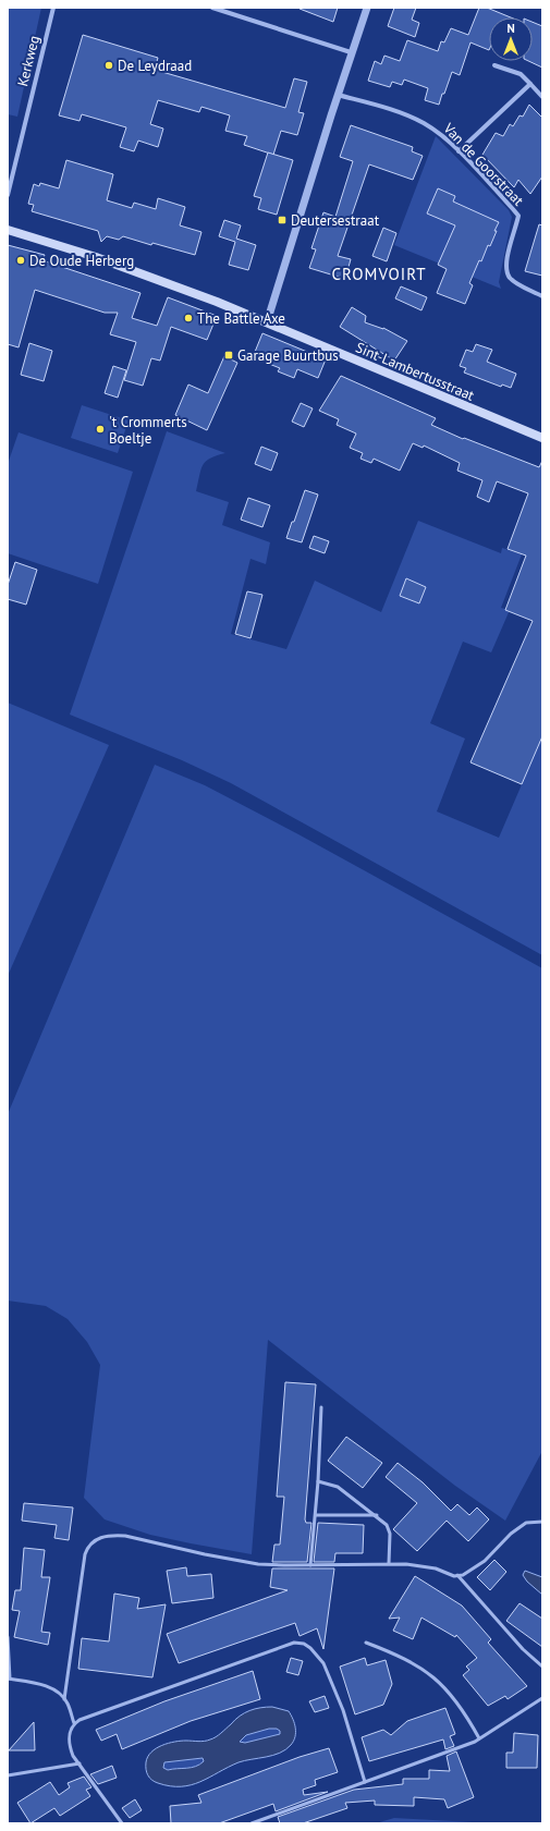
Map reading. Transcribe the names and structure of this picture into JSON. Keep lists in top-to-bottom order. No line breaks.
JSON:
{"streets":{"main road":["Sint-Lambertusstraat"],"street":["Kerkweg","Van de Goorstraat"]},"districts":["CROMVOIRT"],"places":{"other":["De Leydraad","De Oude Herberg","The Battle Axe","'t Crommerts Boeltje"],"transit":["Deutersestraat","Garage Buurtbus"]},"north":"top"}
